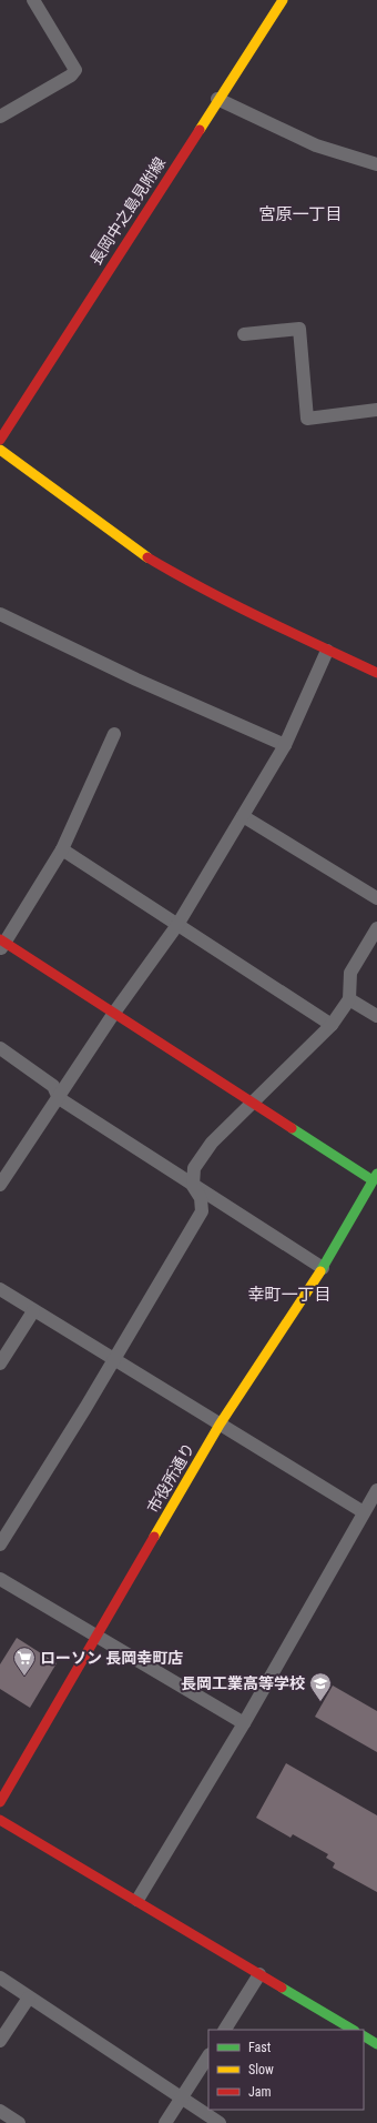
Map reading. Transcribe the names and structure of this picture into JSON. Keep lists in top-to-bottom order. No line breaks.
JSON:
{"streets":{"street":["長岡中之島見附線","市役所通り"]},"districts":["宮原一丁目","幸町一丁目"],"places":{"supermarket":["ローソン 長岡幸町店"],"school or university":["長岡工業高等学校"]},"legend":["Fast","Slow","Jam"]}
